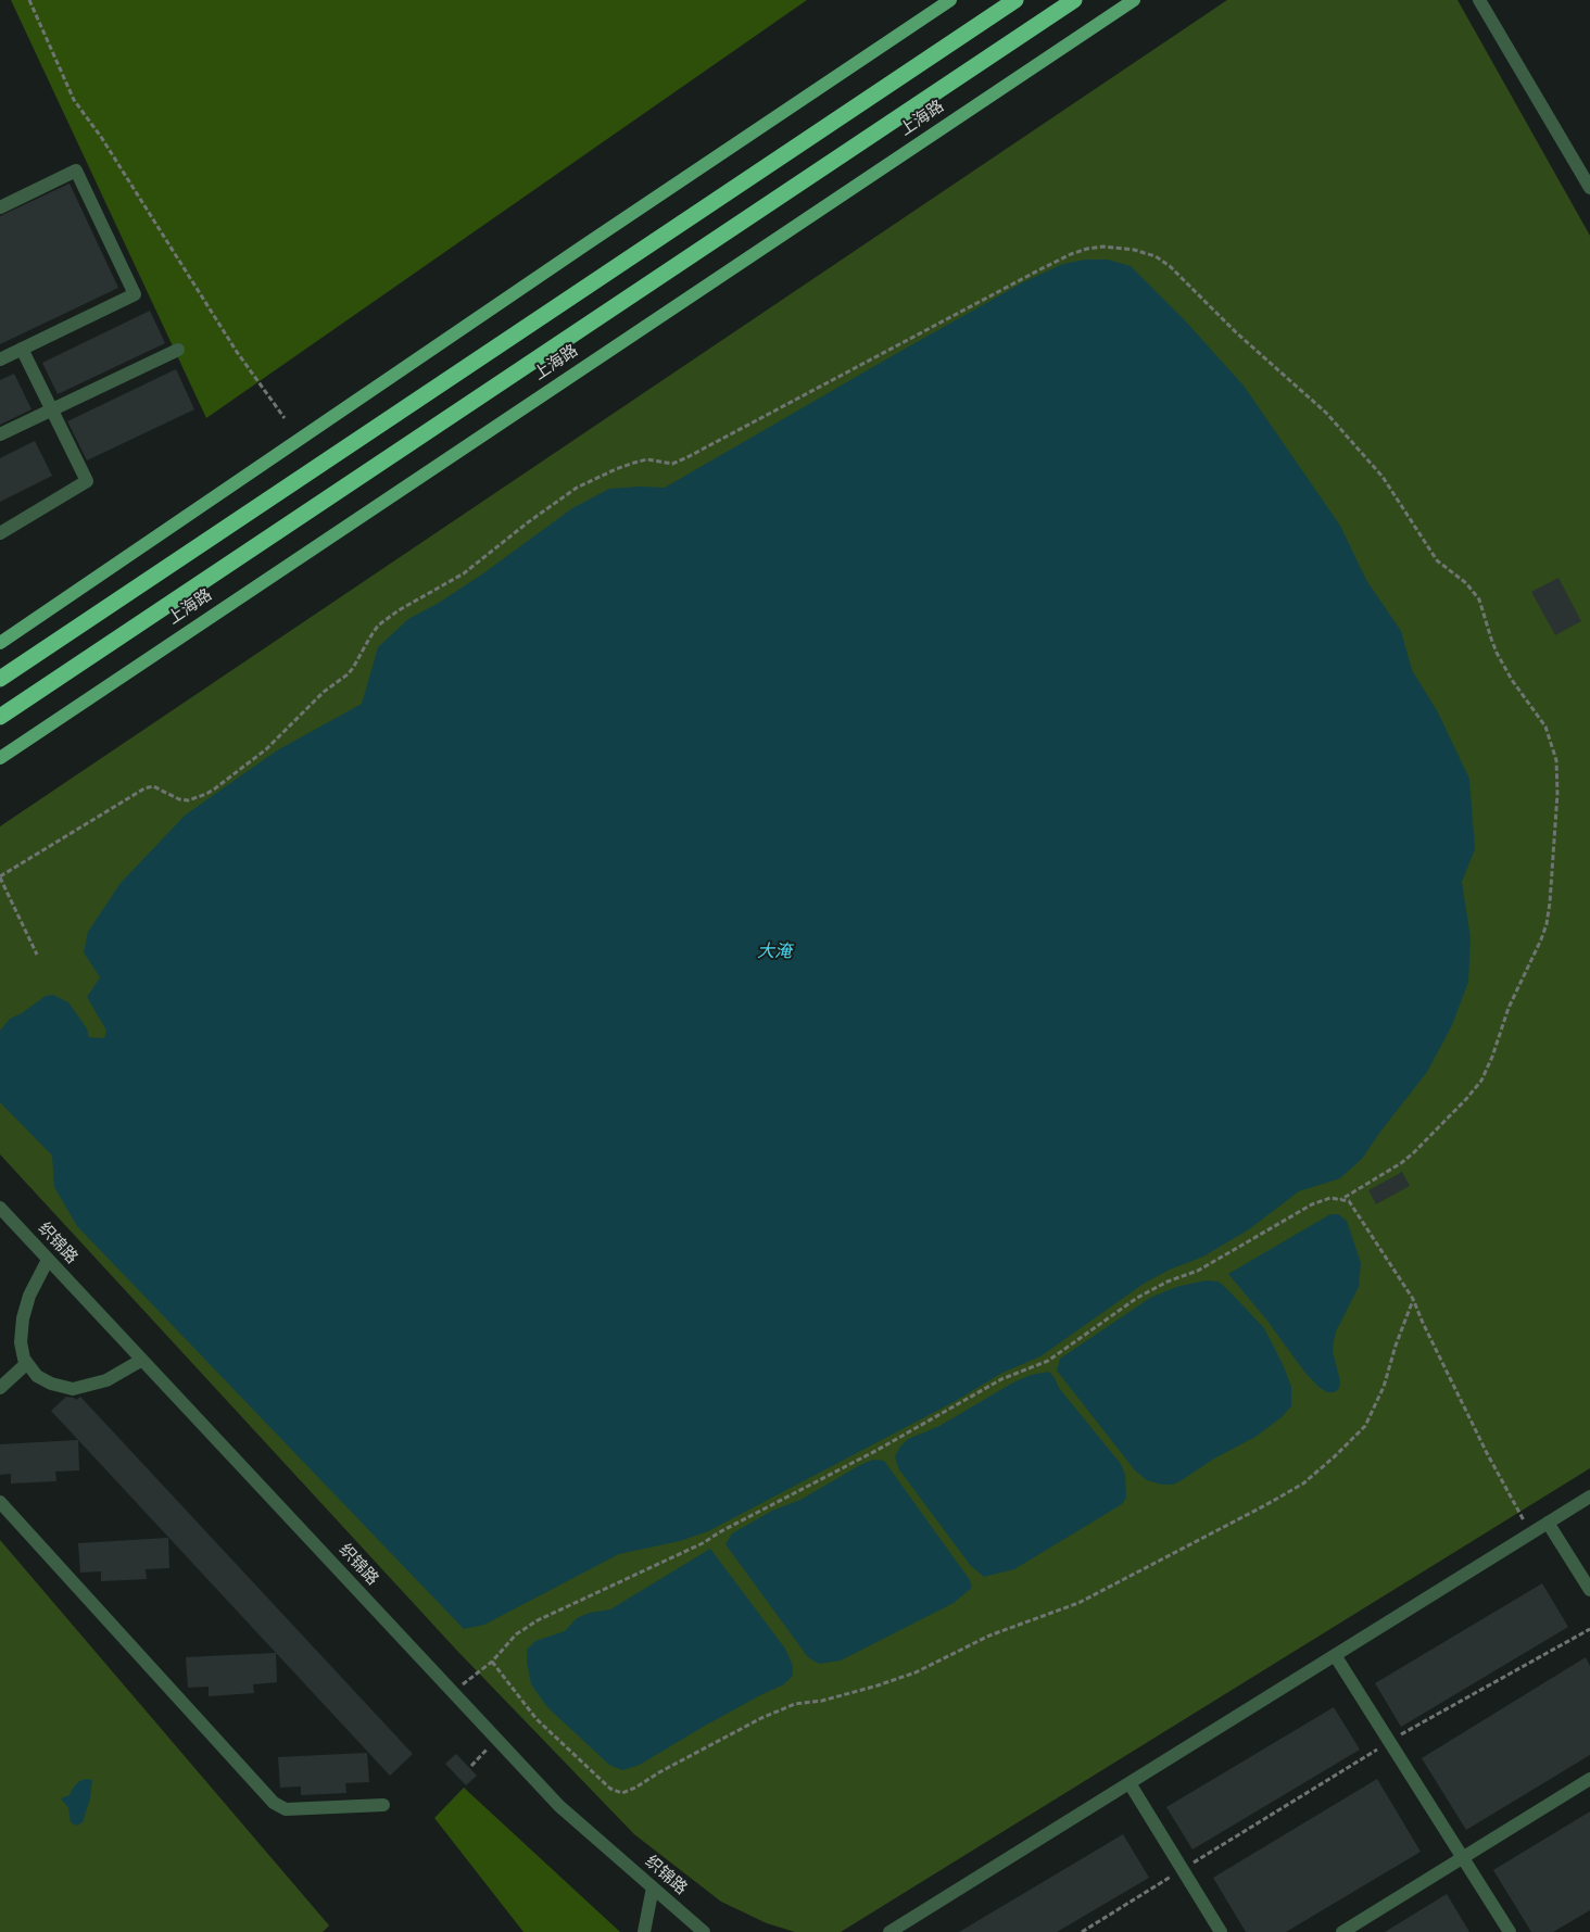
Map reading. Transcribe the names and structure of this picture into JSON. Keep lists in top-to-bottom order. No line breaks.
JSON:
{"streets":{"highway":["上海路"],"street":["织锦路"]},"water":["大淹"]}
